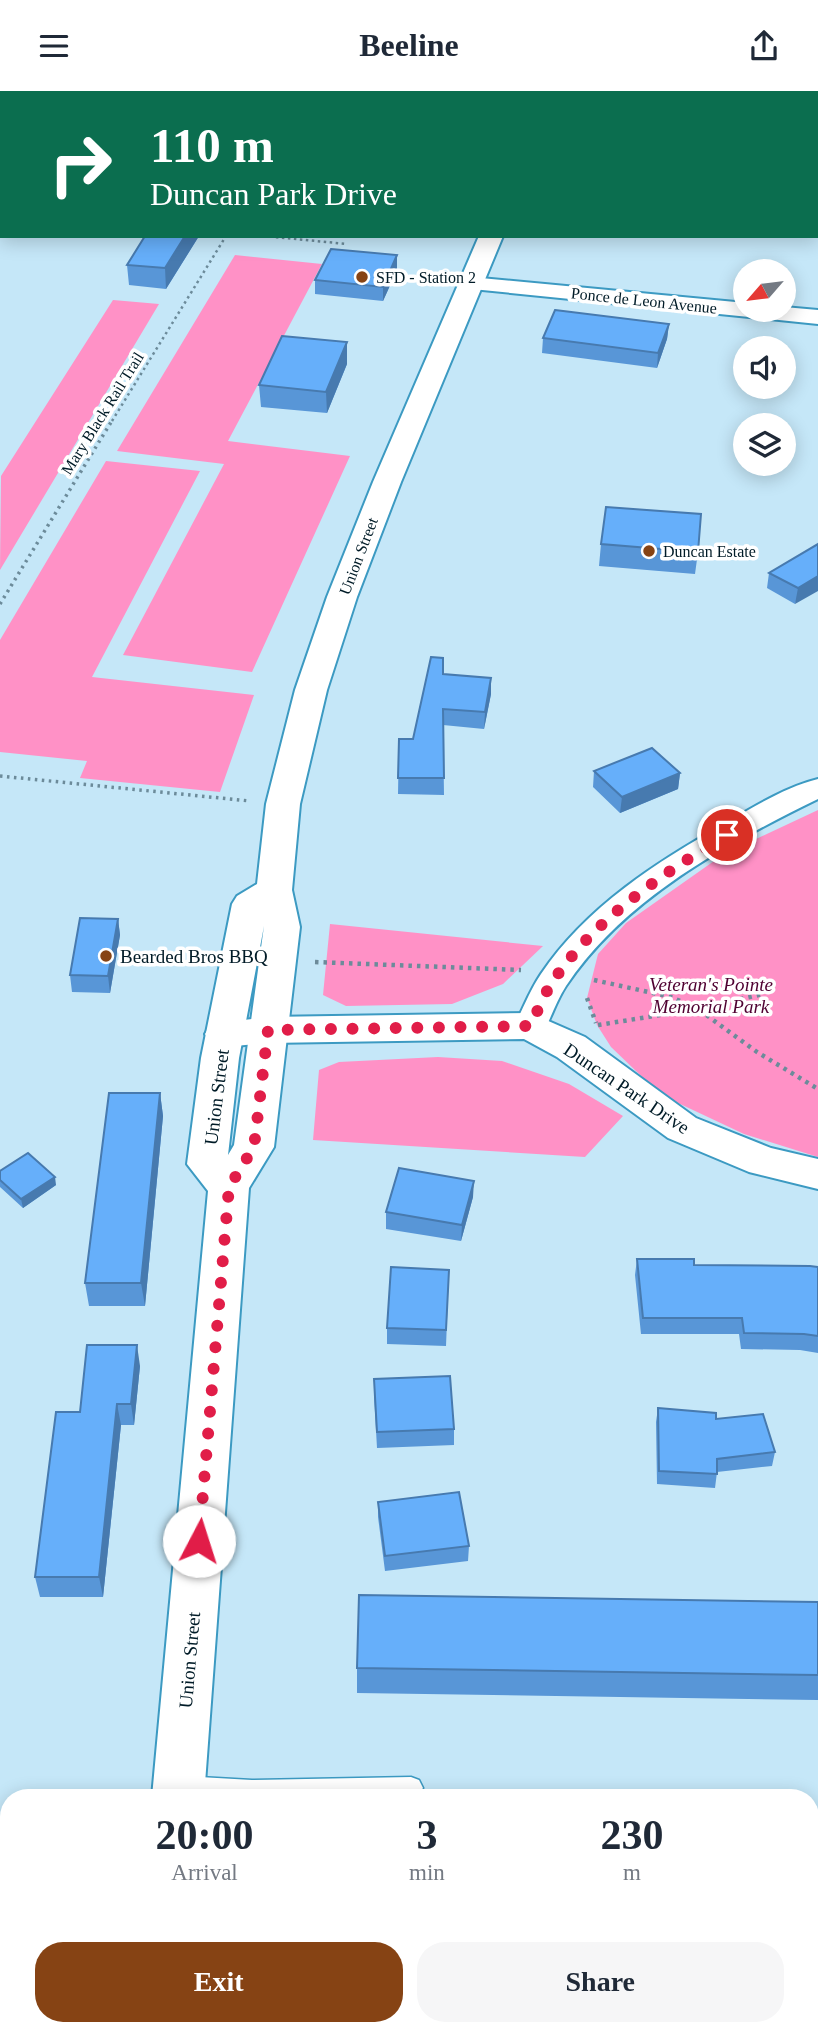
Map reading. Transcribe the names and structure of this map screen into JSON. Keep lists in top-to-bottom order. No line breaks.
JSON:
{"streets":{"main road":["Union Street","Duncan Park Drive"],"street":["Ponce de Leon Avenue"],"path":["Mary Black Rail Trail"]},"crossings":[["Ponce de Leon Avenue","Union Street"],["Union Street","Duncan Park Drive"]],"parks":["Veteran's Pointe Memorial Park"],"places":["SFD - Station 2","Duncan Estate","Bearded Bros BBQ"],"north":"bottom left","page":{"header":"Beeline","turn":["110 m","Duncan Park Drive"],"eta":["20:00","Arrival","3","min","230","m"],"buttons":["Exit","Share"]}}
